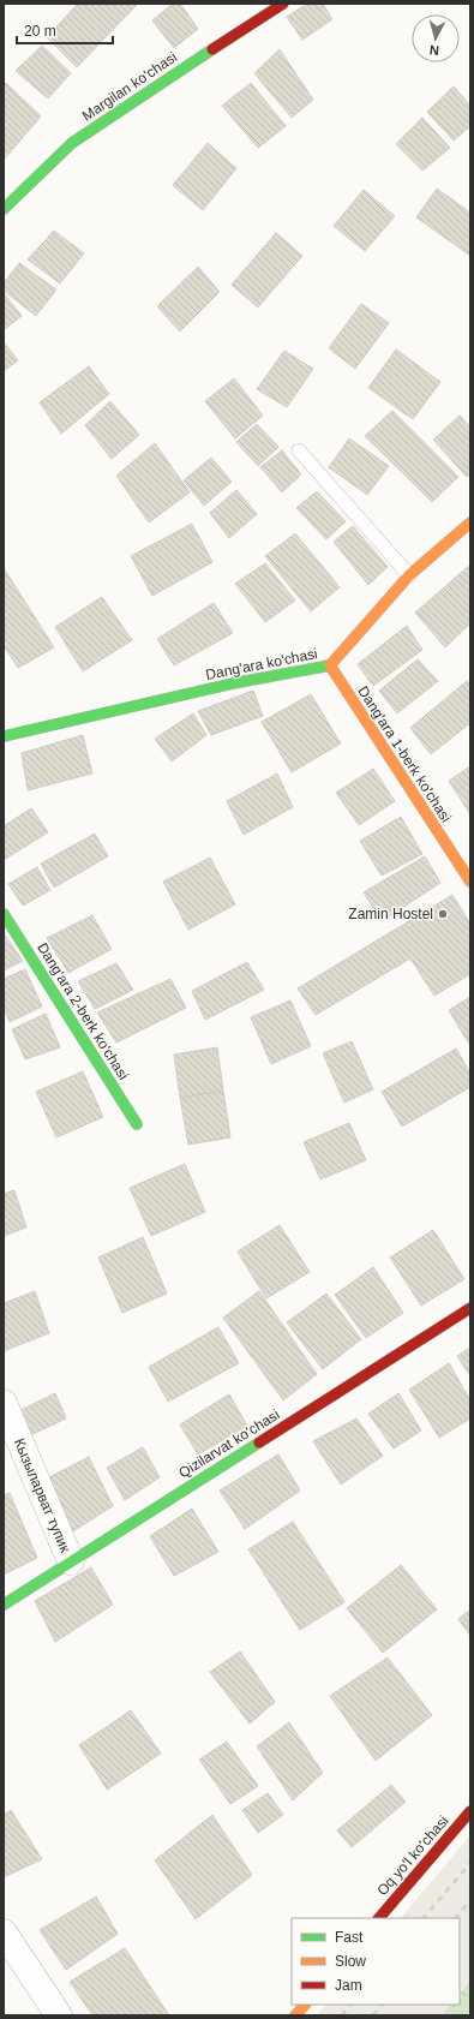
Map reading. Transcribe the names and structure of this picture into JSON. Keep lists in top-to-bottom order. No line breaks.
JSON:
{"streets":{"street":["Margilan ko'chasi","Dang'ara ko'chasi","Dang'ara 1-berk ko'chasi","Dang'ara 2-berk ko'chasi","Qizilarvat ko'chasi","Кызыларват тупик","Oq yo'l ko'chasi"]},"crossings":[["Dang'ara ko'chasi","Dang'ara 1-berk ko'chasi"],["Qizilarvat ko'chasi","Кызыларват тупик"]],"places":["Zamin Hostel"],"legend":["Fast","Slow","Jam"],"scale_bar":"20 m","north":"bottom"}
